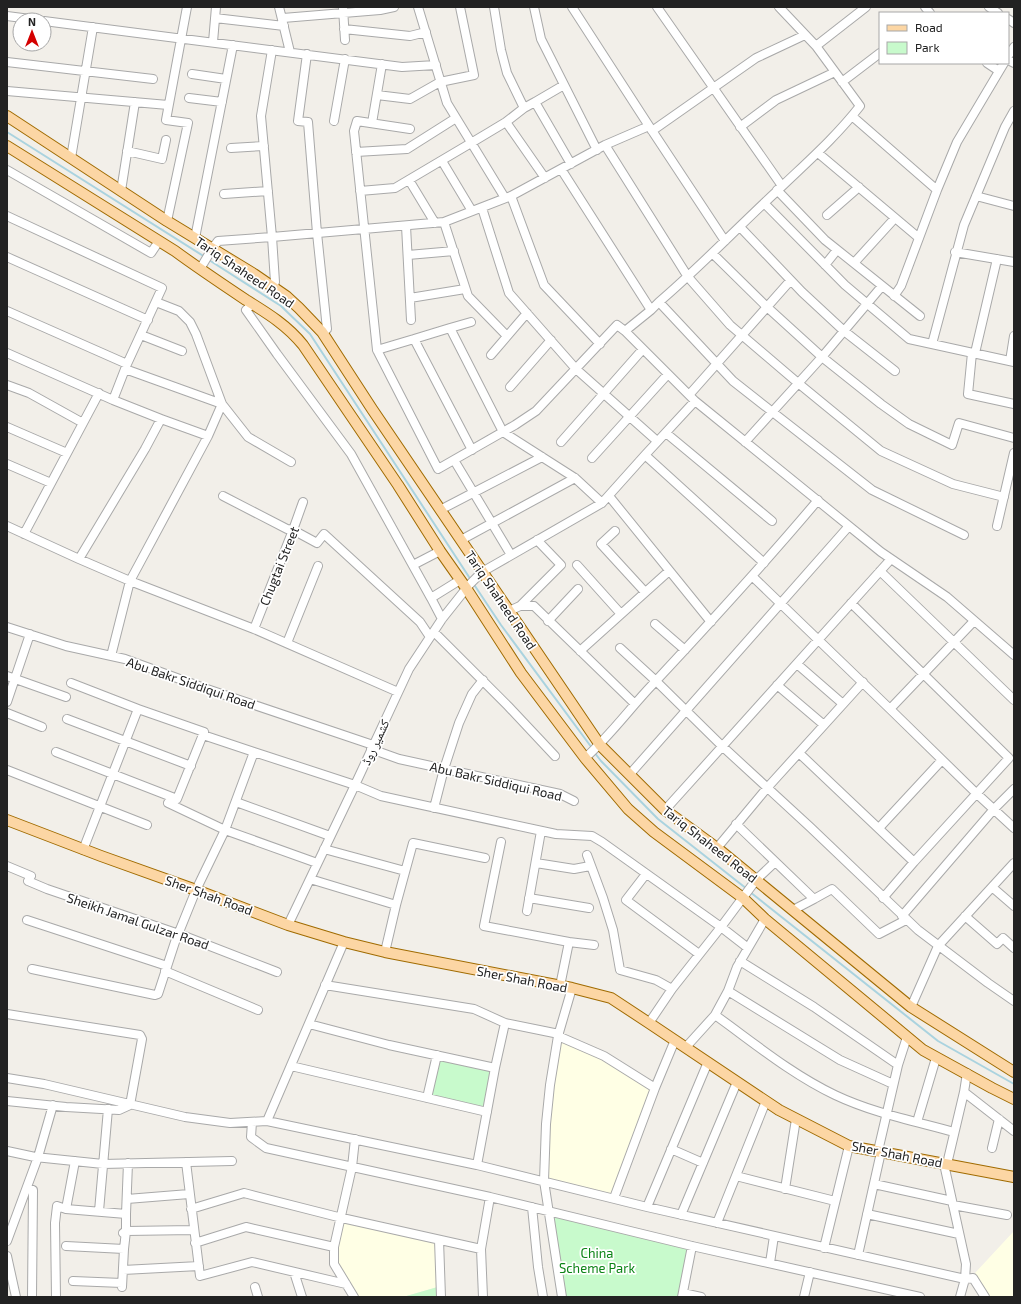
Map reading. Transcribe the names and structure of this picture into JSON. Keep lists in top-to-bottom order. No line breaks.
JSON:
{"streets":{"main road":["Tariq Shaheed Road","Sher Shah Road"],"street":["Chugtai Street","Abu Bakr Siddiqui Road","کشمیر روڈ","Sheikh Jamal Gulzar Road"]},"crossings":[["Tariq Shaheed Road","کشمیر روڈ"],["Abu Bakr Siddiqui Road","کشمیر روڈ"],["کشمیر روڈ","Sher Shah Road"]],"parks":["China Scheme Park"],"legend":["Road","Park"],"north":"top"}
